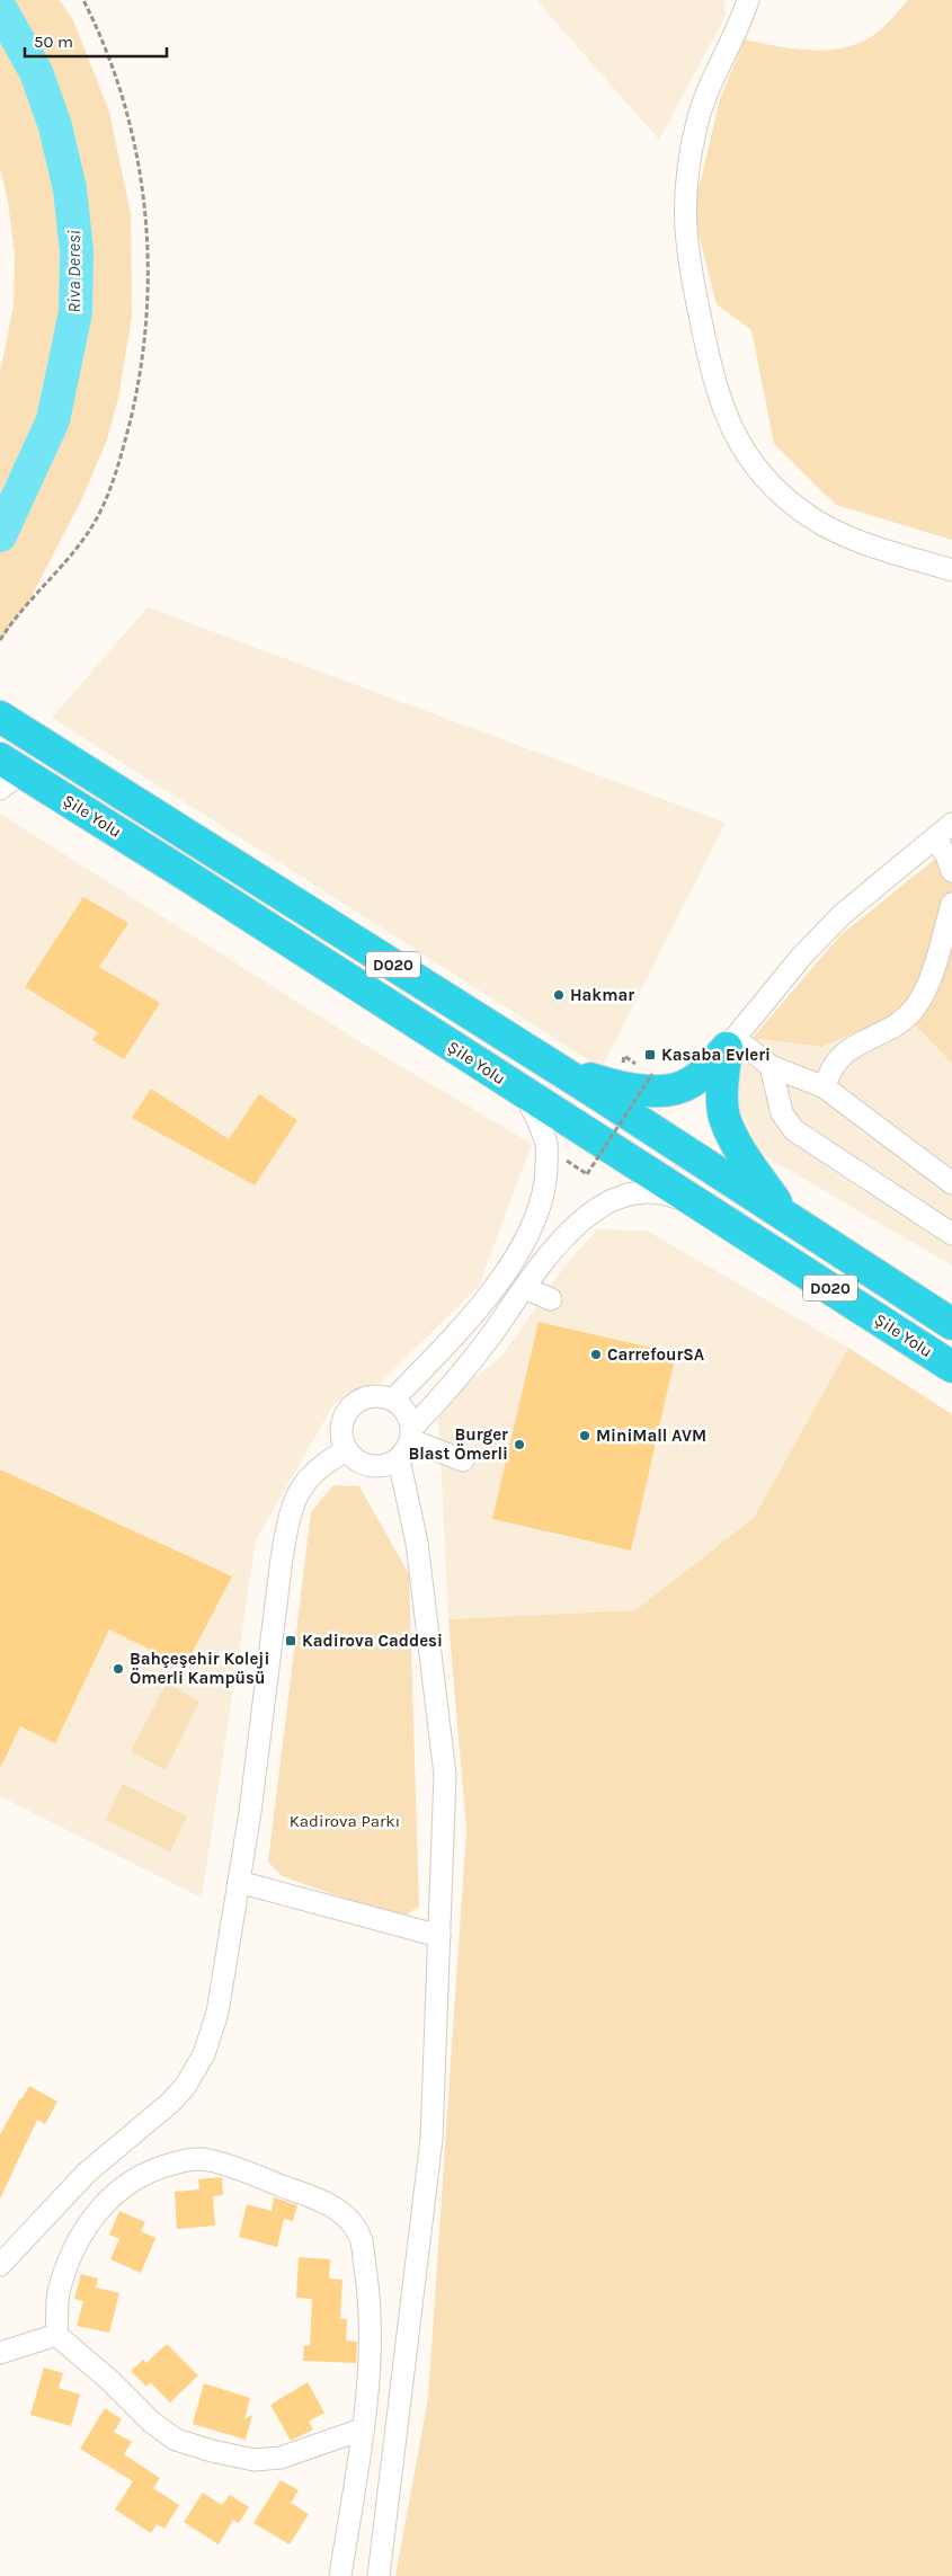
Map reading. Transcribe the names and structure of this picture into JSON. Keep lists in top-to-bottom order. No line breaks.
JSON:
{"streets":{"highway":["Şile Yolu","D020"]},"water":["Riva Deresi"],"parks":["Kadirova Parkı"],"places":{"other":["Hakmar","CarrefourSA","MiniMall AVM","Burger Blast Ömerli","Bahçeşehir Koleji Ömerli Kampüsü"],"transit":["Kasaba Evleri","Kadirova Caddesi"]},"scale_bar":"50 m"}
